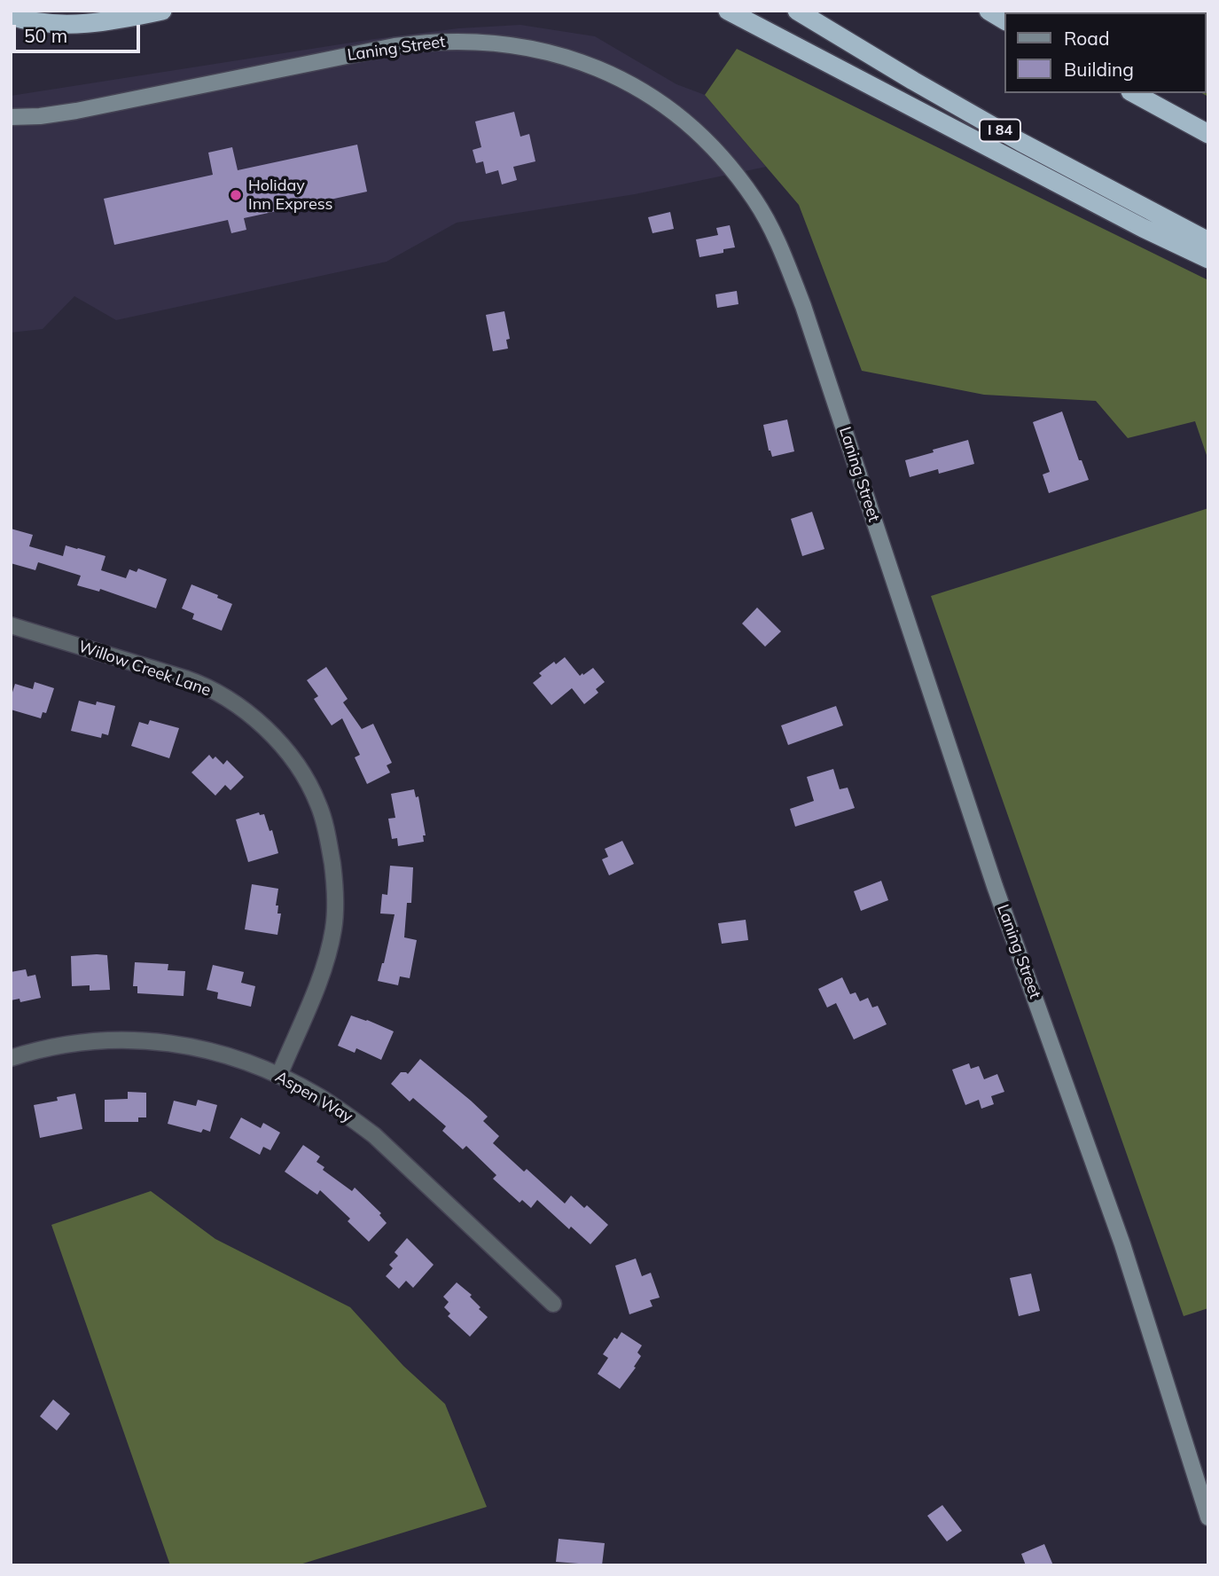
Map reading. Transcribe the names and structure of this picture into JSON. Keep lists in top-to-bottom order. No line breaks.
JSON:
{"streets":{"highway":["I 84"],"street":["Laning Street","Willow Creek Lane","Aspen Way"]},"crossings":[["Willow Creek Lane","Aspen Way"]],"places":["Holiday Inn Express"],"legend":["Road","Building"],"scale_bar":"50 m"}
